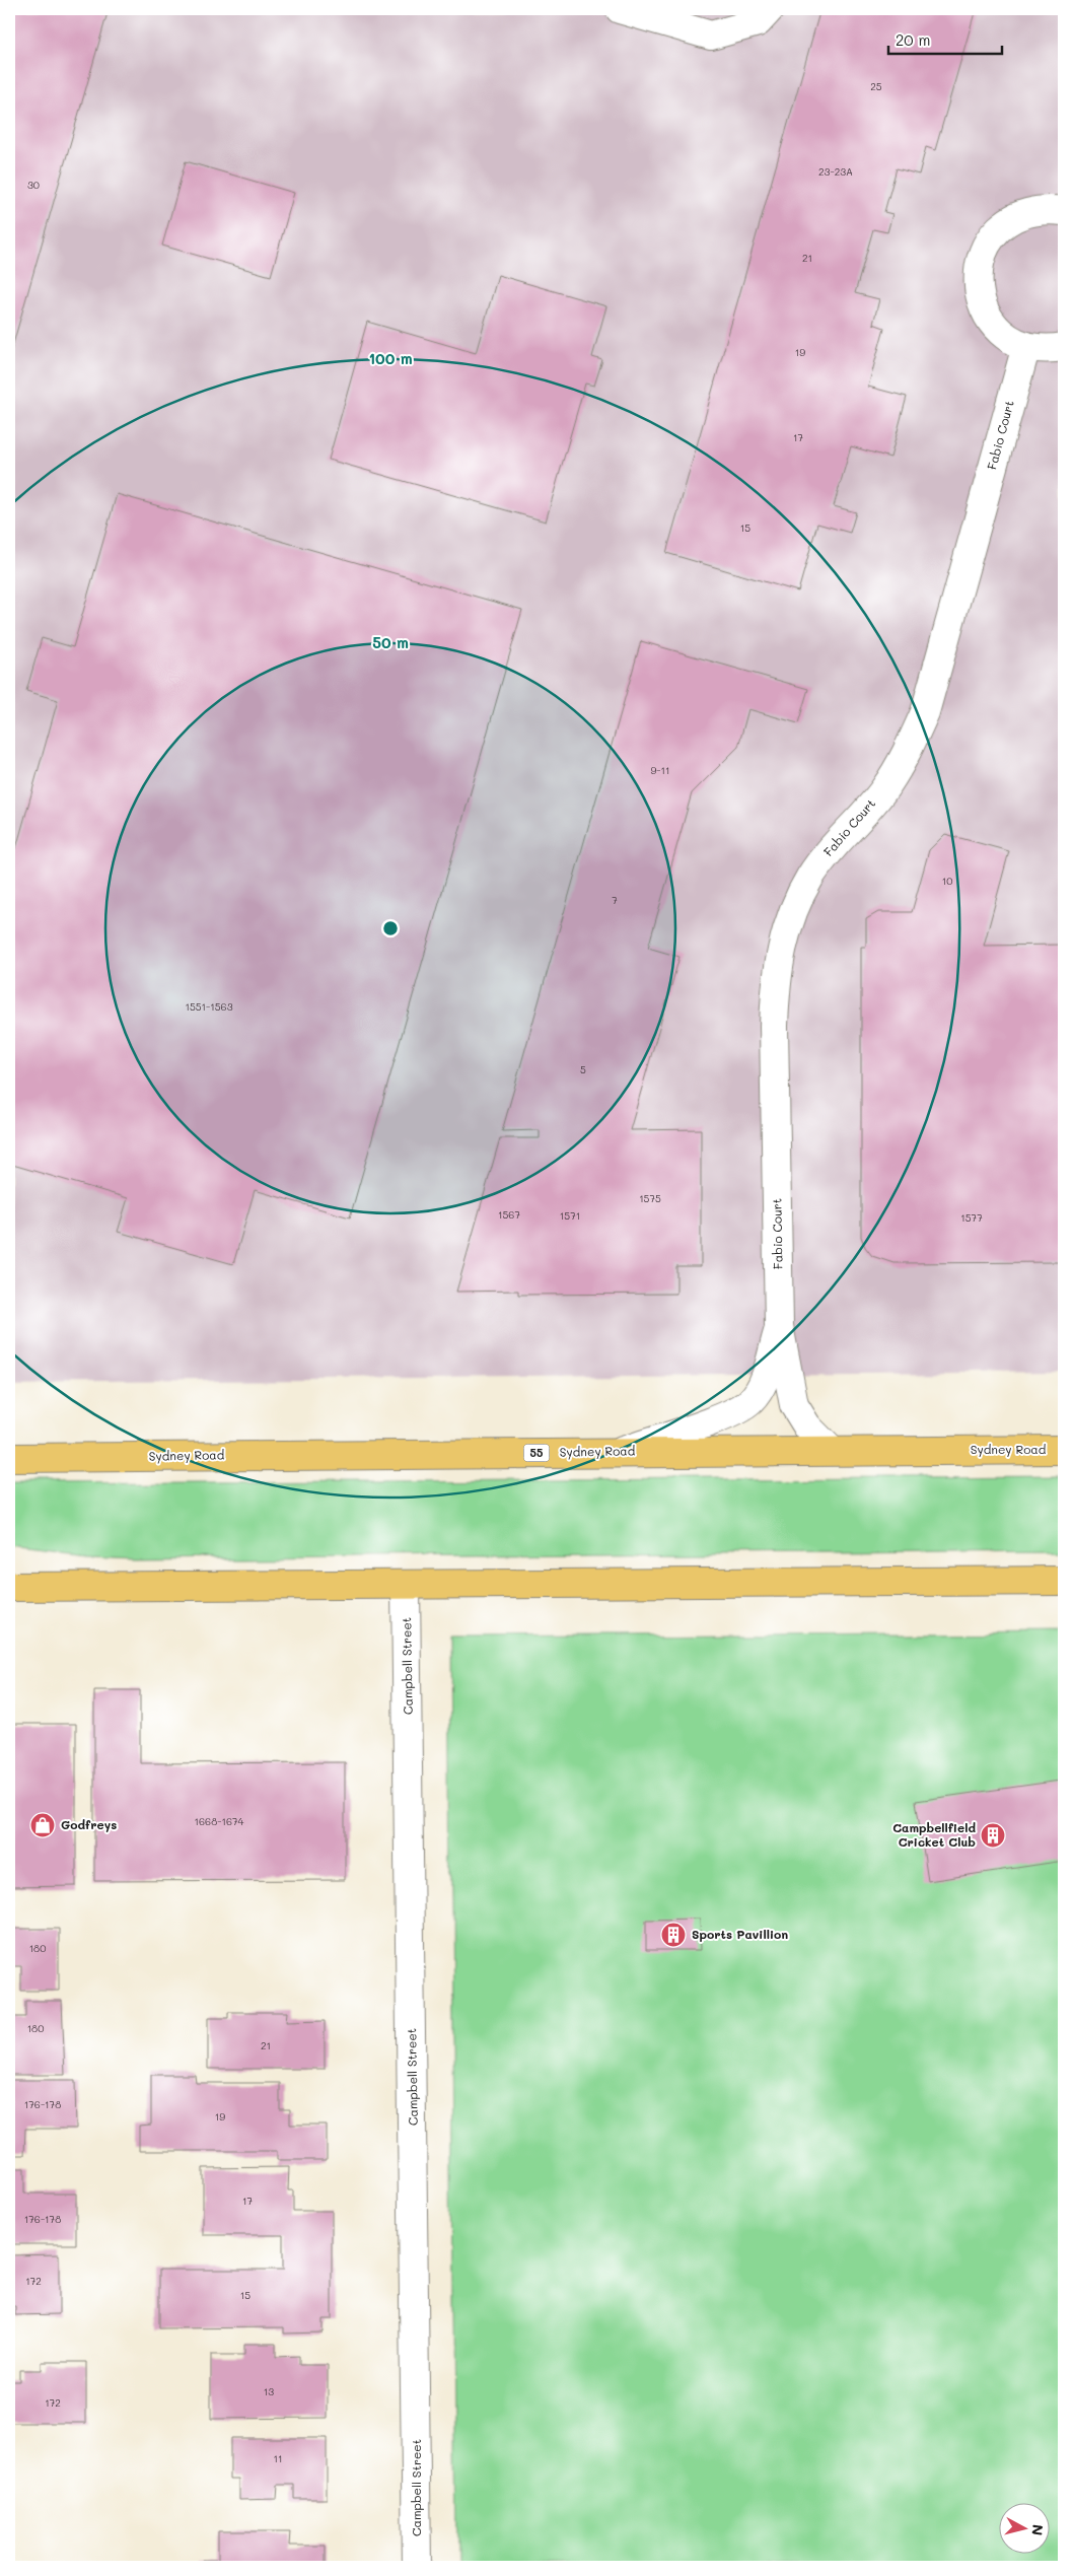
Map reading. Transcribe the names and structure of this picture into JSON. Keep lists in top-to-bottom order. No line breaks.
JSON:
{"streets":{"highway":["Sydney Road","55"],"street":["Fabio Court","Campbell Street"]},"crossings":[["Fabio Court","Sydney Road"]],"places":{"shop":["Godfreys"],"building":["Campbellfield Cricket Club","Sports Pavillion"]},"house_numbers":["25","23-23A","30","21","19","17","15","9-11","10","7","1551-1563","5","1575","1567","1571","1577","1668-1674","180","180","21","176-178","19","17","176-178","172","15","13","172","11"],"scale_bar":"20 m","north":"right","rings":["100 m","50 m"]}
